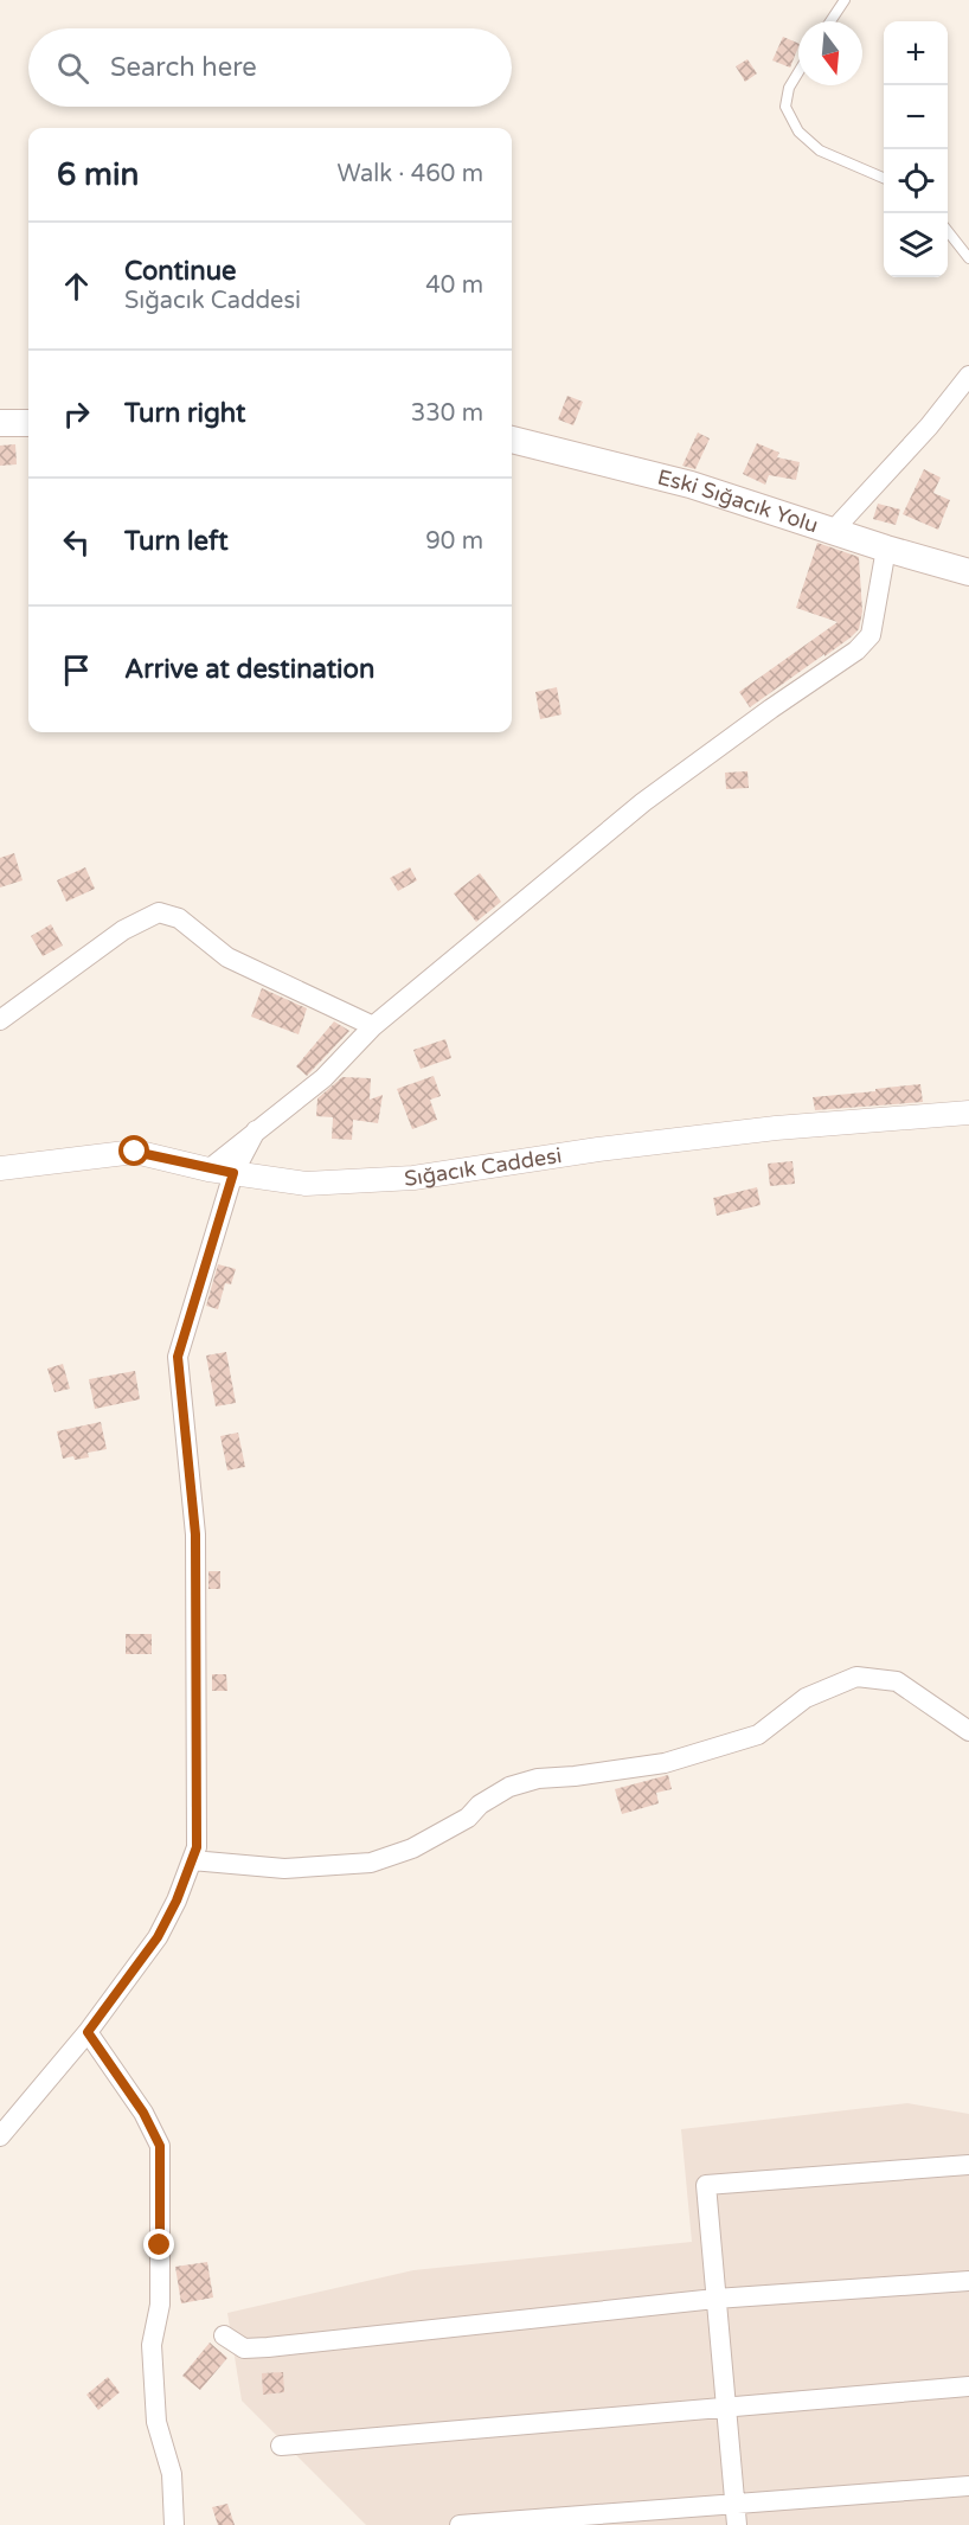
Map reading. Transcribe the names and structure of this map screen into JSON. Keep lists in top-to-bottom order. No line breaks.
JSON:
{"streets":{"main road":["Eski Sığacık Yolu"],"street":["Sığacık Caddesi"]},"north":"bottom","page":{"map_buttons":["+","−"],"search":"Search here","heading":["6 min","Walk · 460 m"],"list":[["Continue","Sığacık Caddesi","40 m"],["Turn right","330 m"],["Turn left","90 m"],"Arrive at destination"]}}
